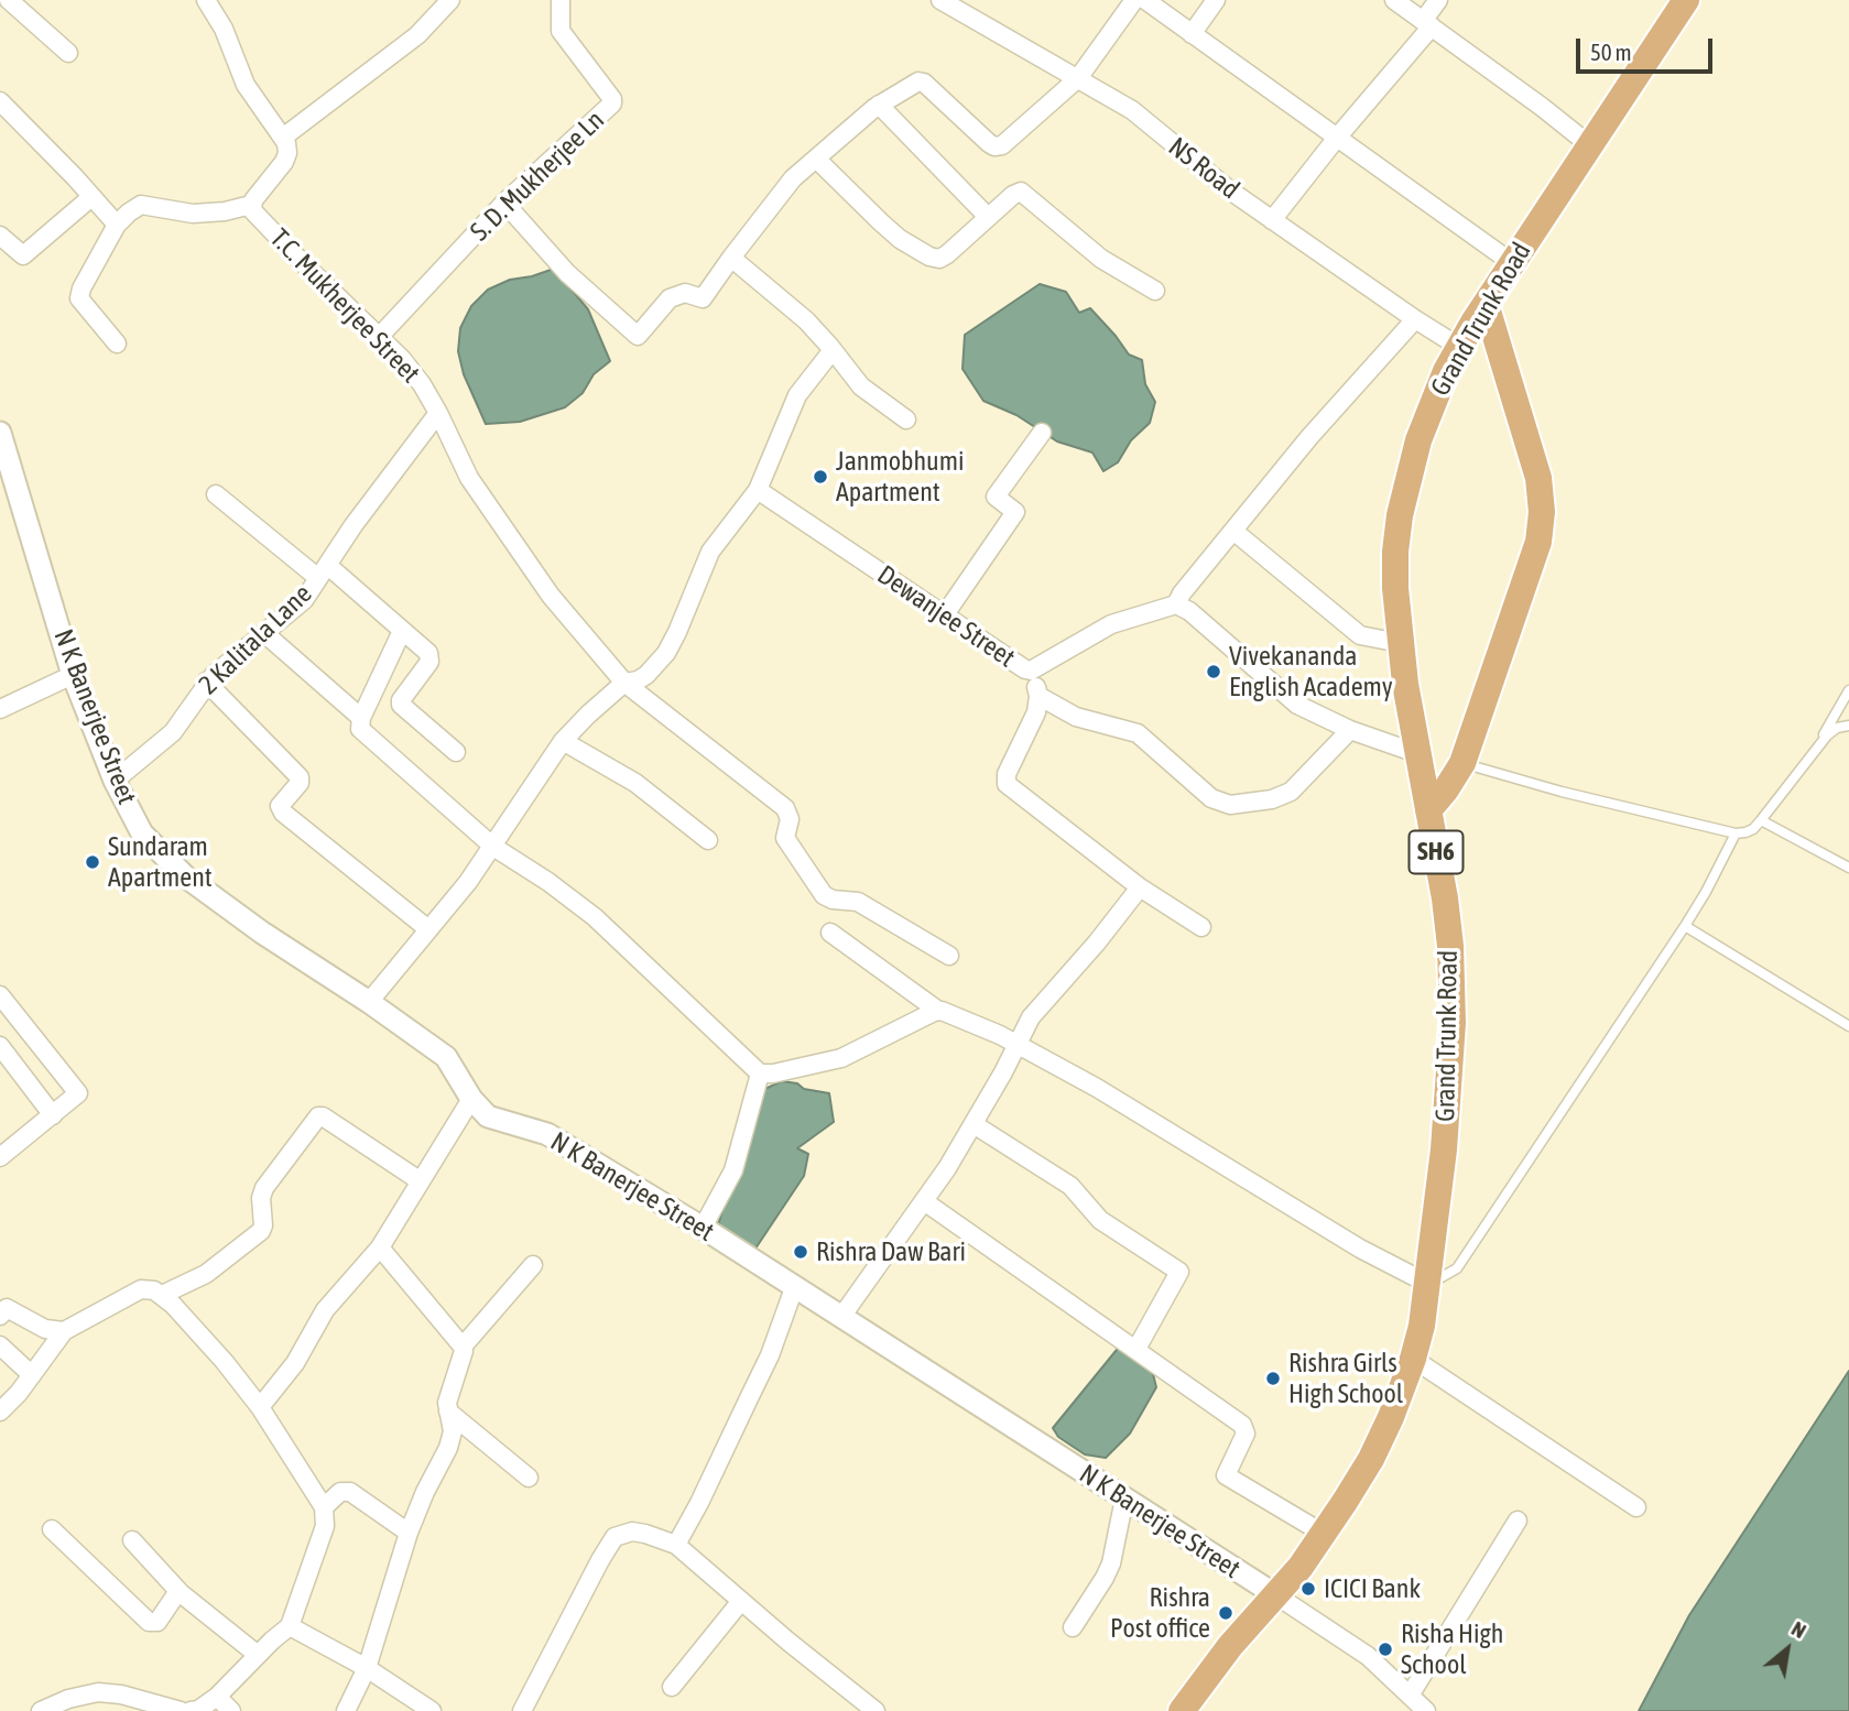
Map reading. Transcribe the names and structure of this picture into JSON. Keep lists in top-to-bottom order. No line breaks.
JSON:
{"streets":{"main road":["Grand Trunk Road","SH6"],"street":["NS Road","S. D. Mukherjee Ln","T.C. Mukherjee Street","Dewanjee Street","2 Kalitala Lane","N K Banerjee Street"]},"crossings":[["NS Road","Grand Trunk Road"],["S. D. Mukherjee Ln","T.C. Mukherjee Street"],["T.C. Mukherjee Street","2 Kalitala Lane"],["Grand Trunk Road","N K Banerjee Street"],["2 Kalitala Lane","N K Banerjee Street"]],"places":["Janmobhumi Apartment","Vivekananda English Academy","Sundaram Apartment","Rishra Daw Bari","Rishra Girls High School","ICICI Bank","Rishra Post office","Risha High School"],"scale_bar":"50 m","north":"top right"}
